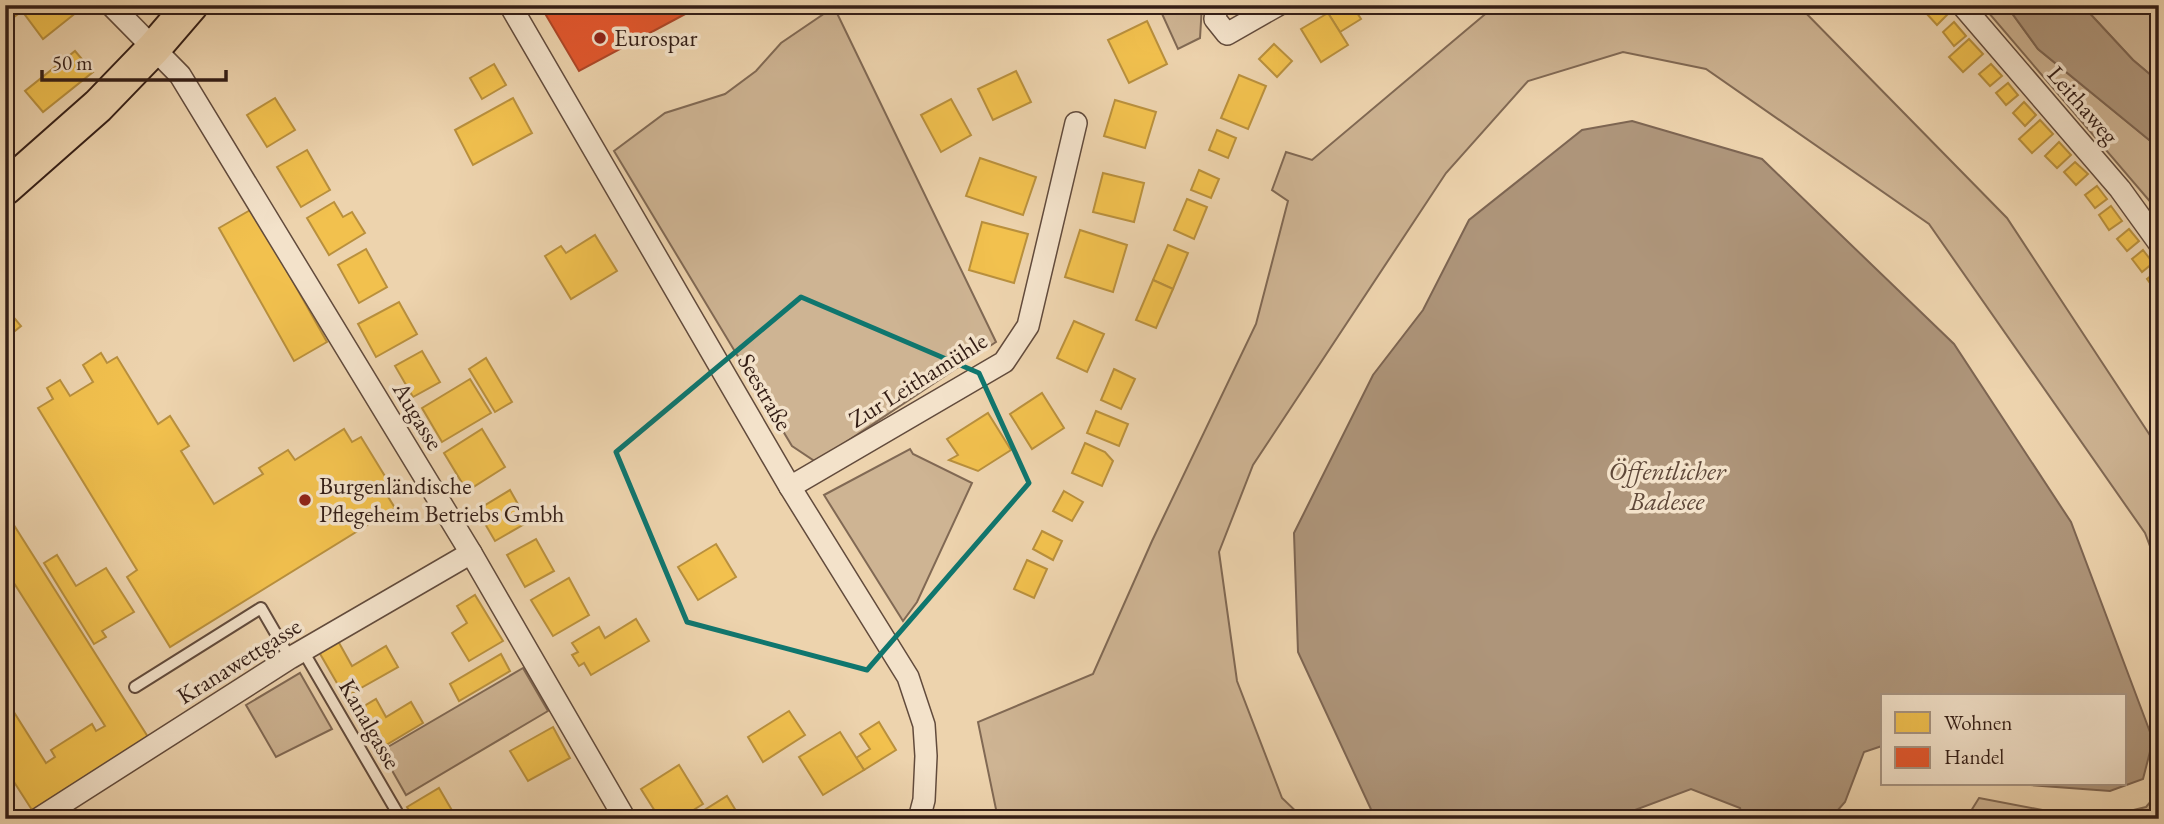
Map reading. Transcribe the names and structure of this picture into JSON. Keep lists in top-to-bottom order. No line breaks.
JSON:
{"streets":{"street":["Leithaweg","Zur Leithamühle","Seestraße","Augasse","Kranawettgasse"],"lane":["Kanalgasse"]},"crossings":[["Zur Leithamühle","Seestraße"],["Augasse","Kranawettgasse"],["Kranawettgasse","Kanalgasse"]],"water":["Öffentlicher Badesee"],"places":["Eurospar","Burgenländische Pflegeheim Betriebs Gmbh"],"legend":["Wohnen","Handel"],"scale_bar":"50 m"}
